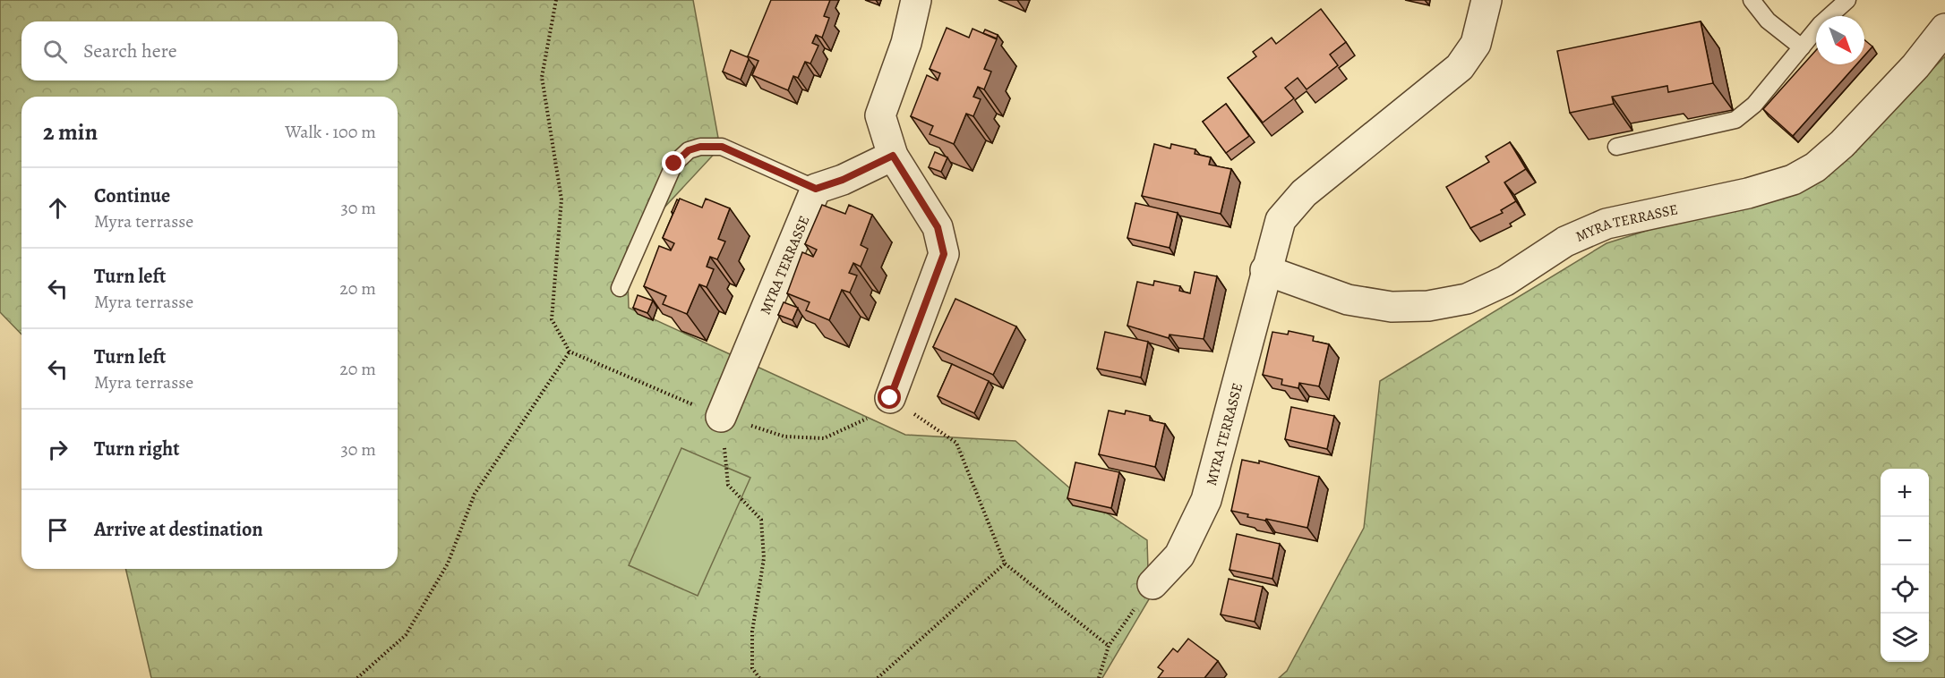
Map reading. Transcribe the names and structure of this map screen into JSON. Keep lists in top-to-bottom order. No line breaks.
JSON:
{"streets":{"street":["MYRA TERRASSE"]},"north":"bottom right","page":{"search":"Search here","heading":["2 min","Walk · 100 m"],"list":[["Continue","Myra terrasse","30 m"],["Turn left","Myra terrasse","20 m"],["Turn left","Myra terrasse","20 m"],["Turn right","30 m"],"Arrive at destination"],"map_buttons":["+","−"]}}
